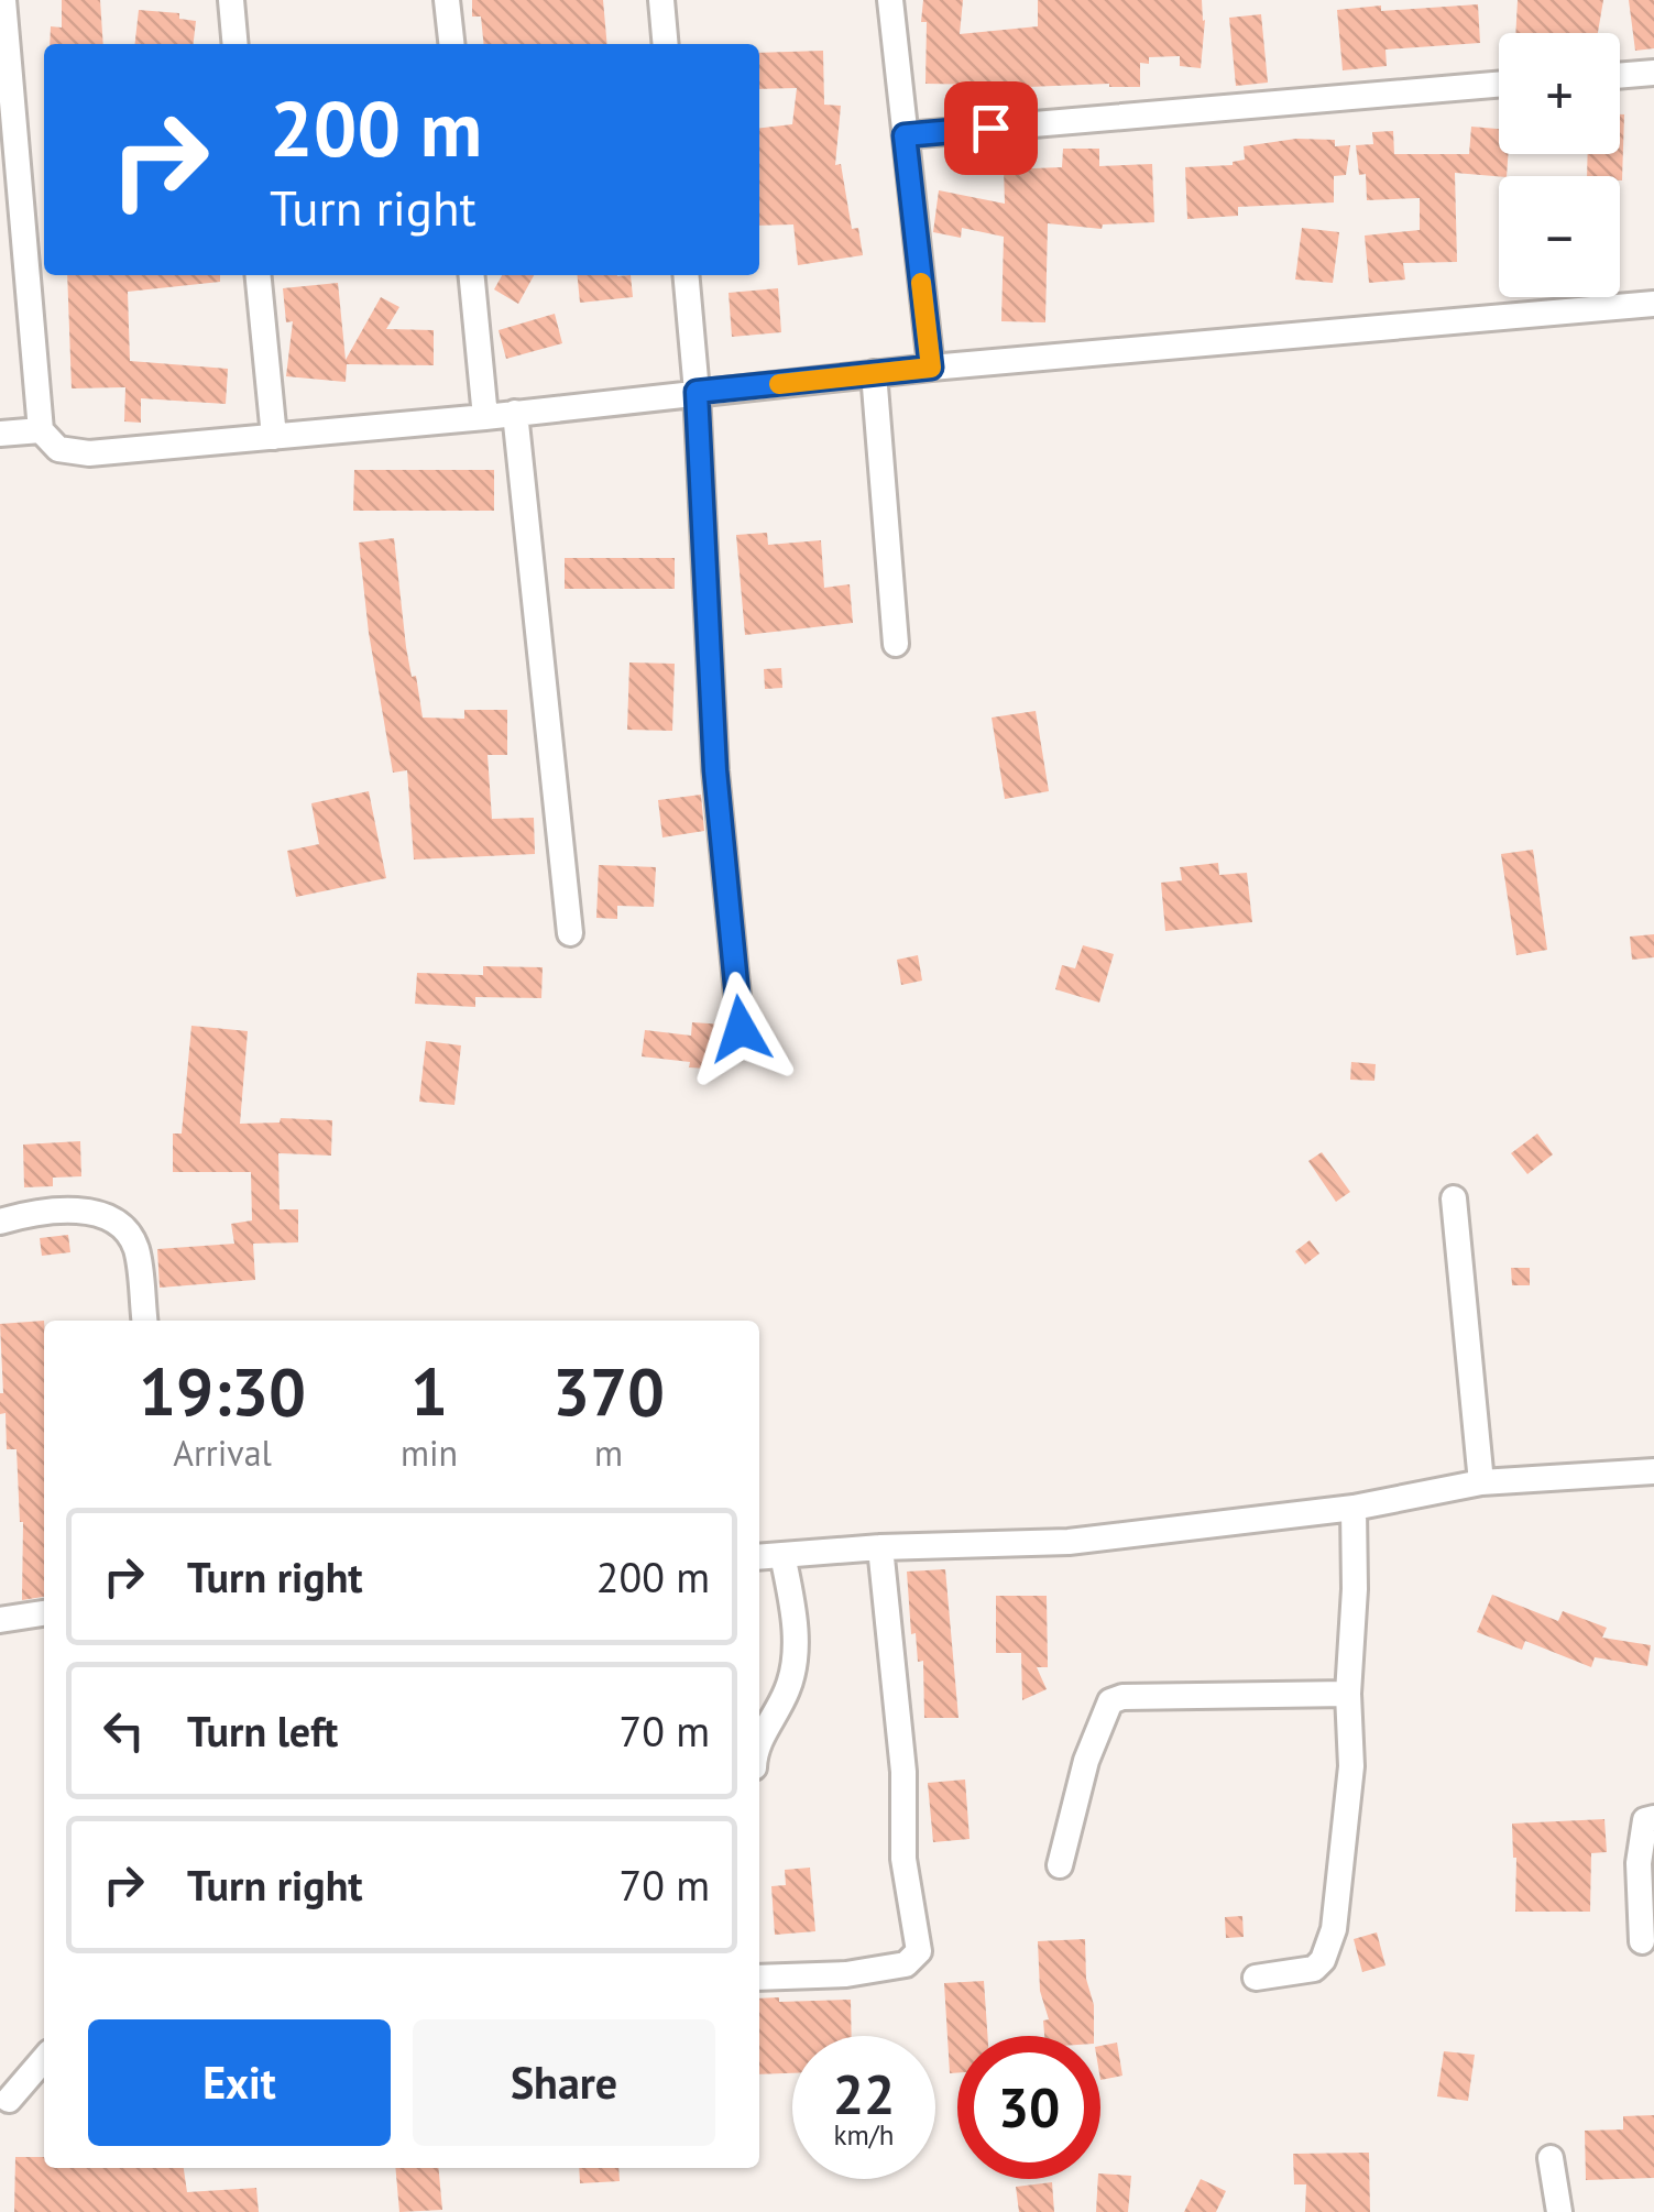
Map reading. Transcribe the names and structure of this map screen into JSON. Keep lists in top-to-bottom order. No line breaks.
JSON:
{"page":{"map_buttons":["+","−"],"turn":["200 m","Turn right"],"eta":["19:30","Arrival","1","min","370","m"],"list":[{"name":"Turn right","value":"200 m"},{"name":"Turn left","value":"70 m"},{"name":"Turn right","value":"70 m"}],"buttons":["Exit","Share"],"speed":"22 km/h","limit":"30"}}
